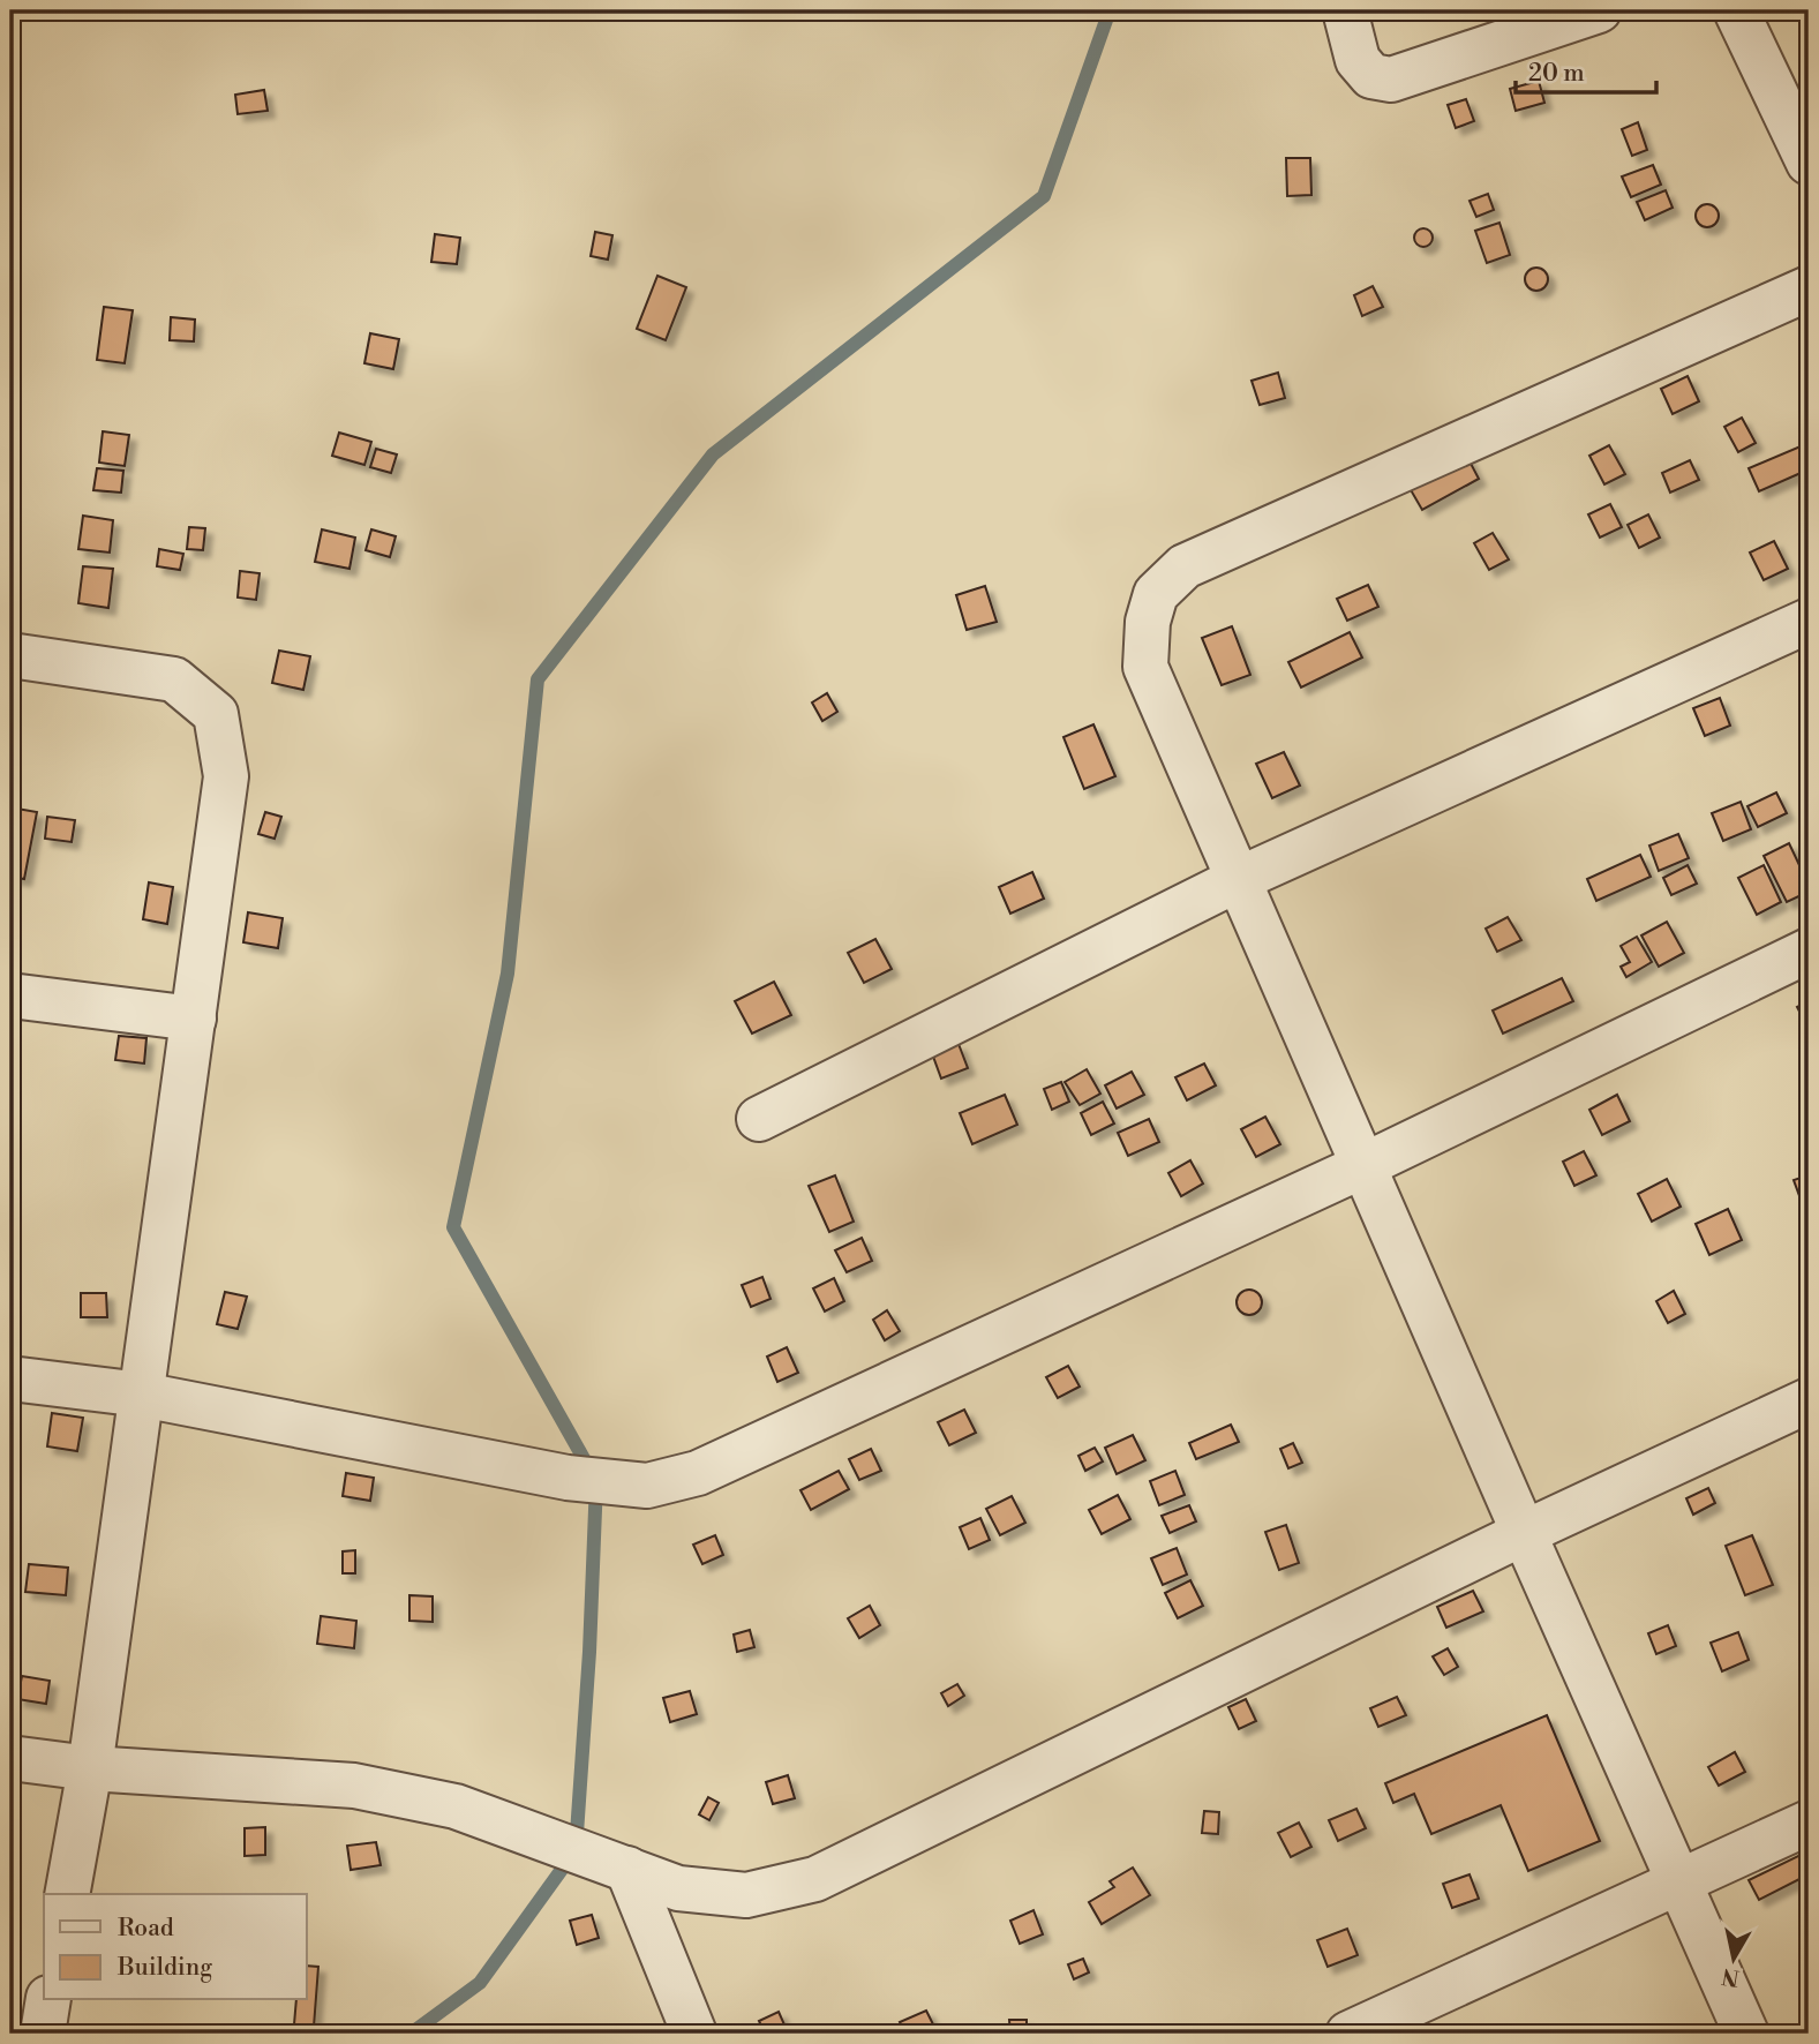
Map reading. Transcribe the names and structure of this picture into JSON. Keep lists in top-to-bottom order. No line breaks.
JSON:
{"legend":["Road","Building"],"scale_bar":"20 m","north":"bottom"}
